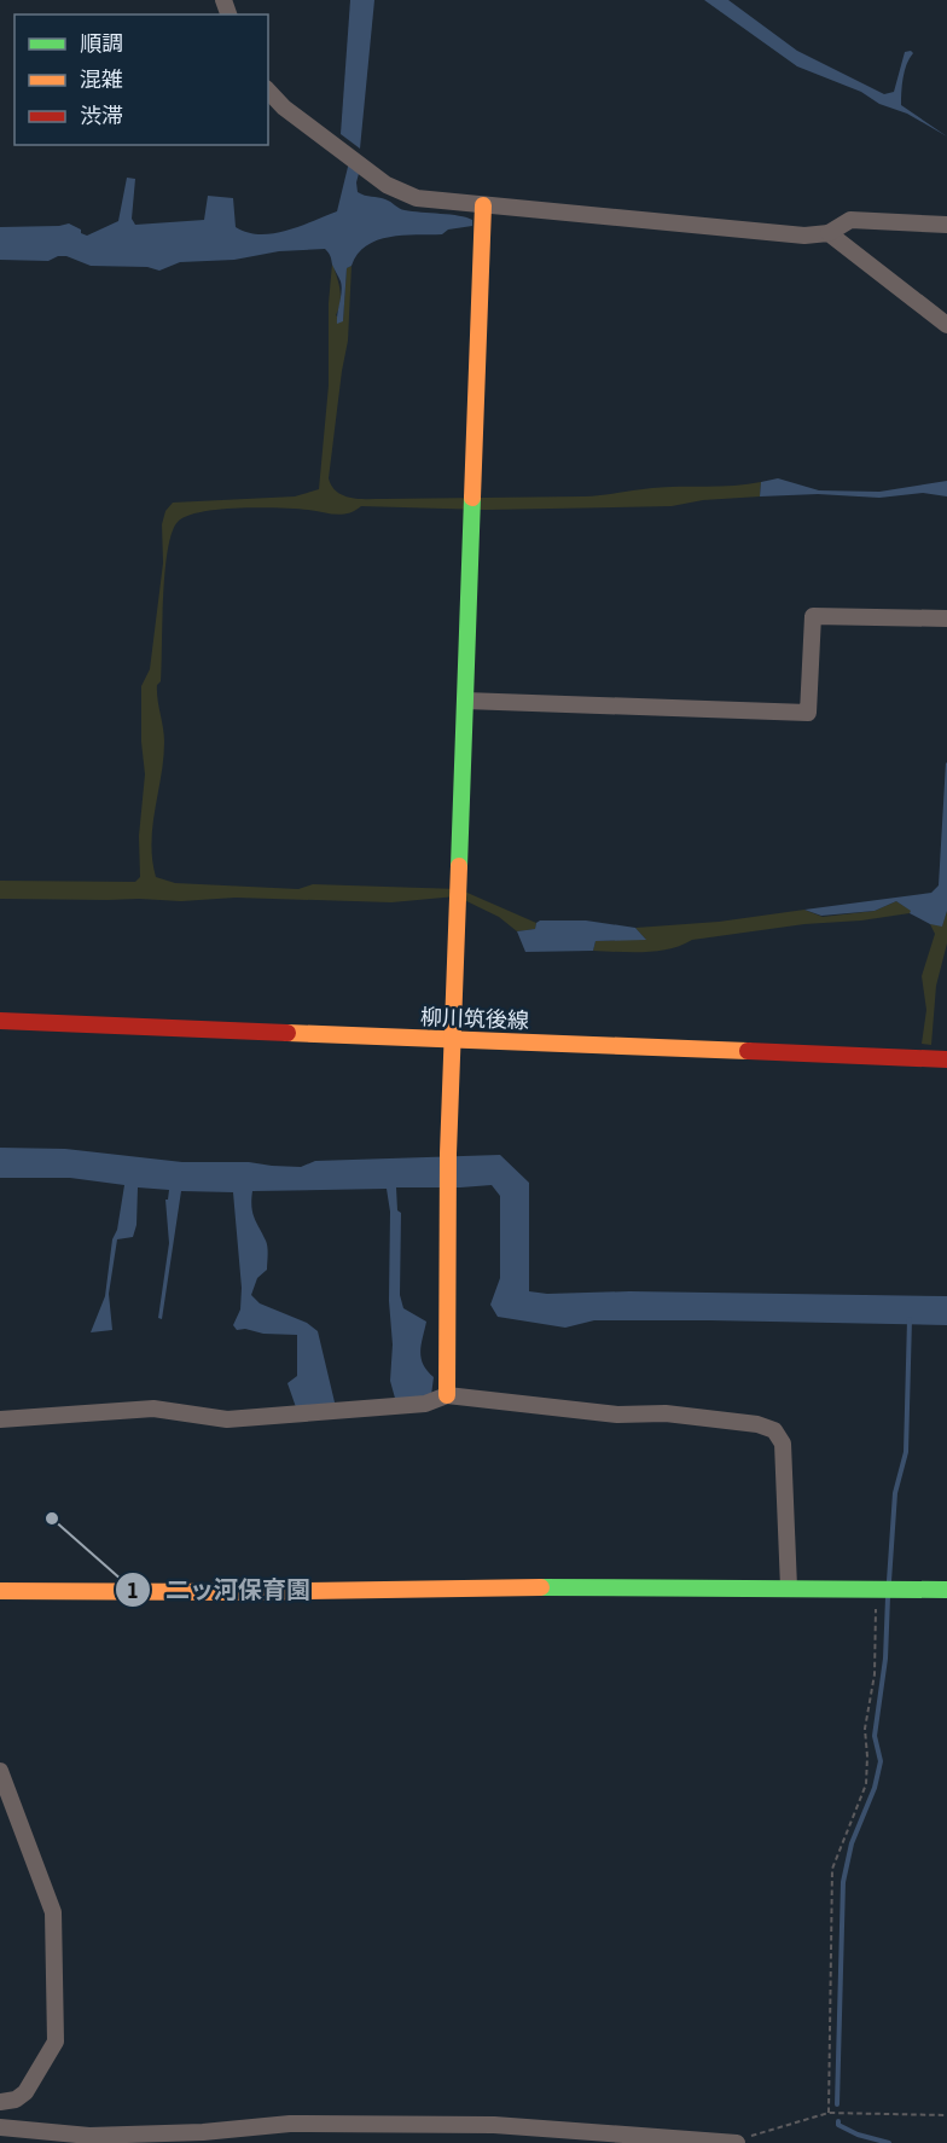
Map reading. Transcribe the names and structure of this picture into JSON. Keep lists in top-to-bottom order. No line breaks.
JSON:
{"streets":{"street":["柳川筑後線"]},"places":["二ッ河保育園"],"legend":["順調","混雑","渋滞"]}
